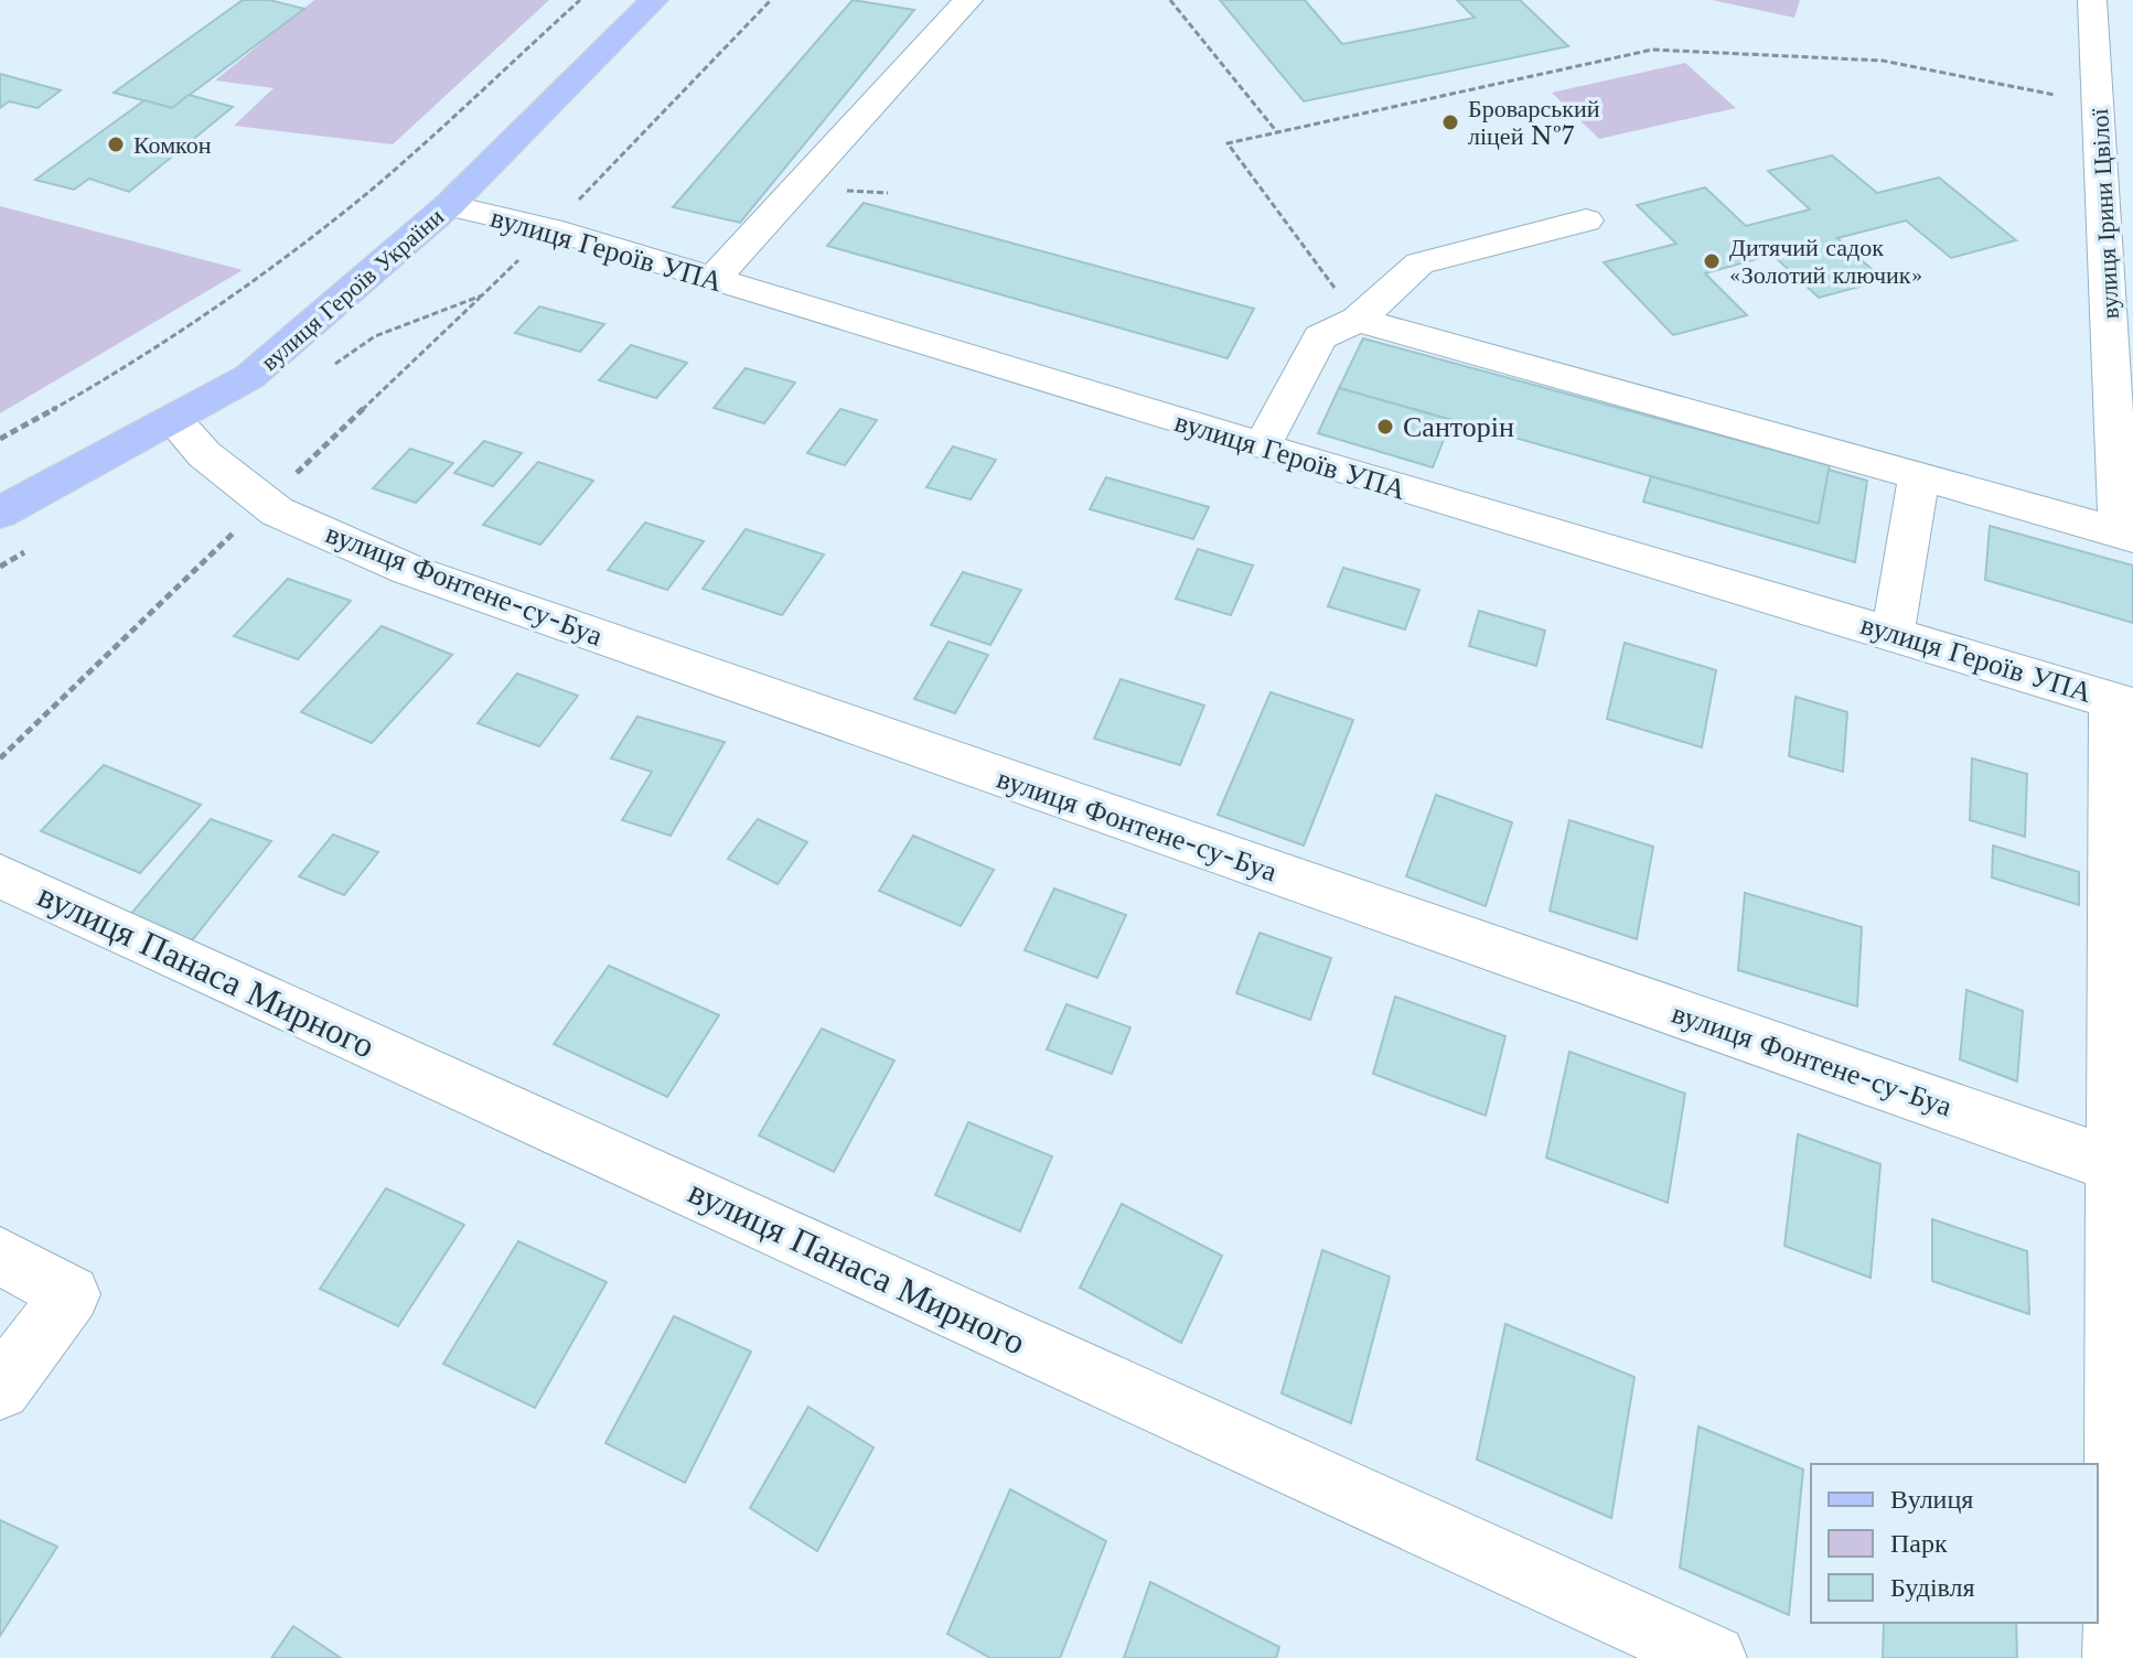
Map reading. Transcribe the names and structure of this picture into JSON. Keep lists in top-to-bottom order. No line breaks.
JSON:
{"streets":{"main road":["вулиця Героїв України"],"street":["вулиця Ірини Цвілої","вулиця Героїв УПА","вулиця Фонтене-су-Буа","вулиця Панаса Мирного"]},"crossings":[["вулиця Героїв УПА","вулиця Героїв України"],["вулиця Героїв України","вулиця Фонтене-су-Буа"]],"places":["Броварський ліцей №7","Комкон","Дитячий садок «Золотий ключик»","Санторін"],"legend":["Вулиця","Парк","Будівля"]}
